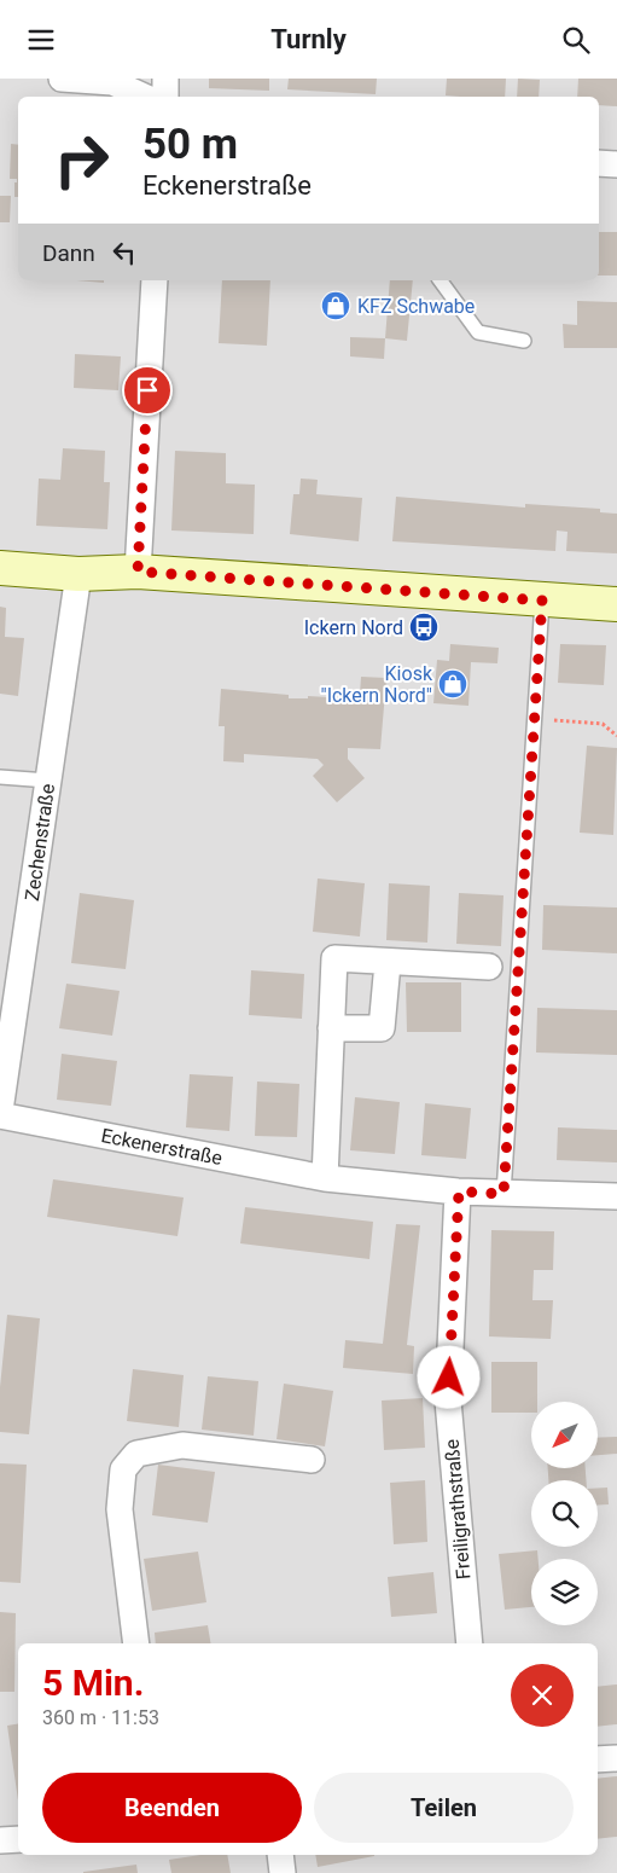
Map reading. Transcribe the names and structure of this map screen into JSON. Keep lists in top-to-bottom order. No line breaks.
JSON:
{"streets":{"street":["Zechenstraße","Eckenerstraße","Freiligrathstraße"]},"crossings":[["Eckenerstraße","Freiligrathstraße"]],"places":{"shop":["KFZ Schwabe","Kiosk \"Ickern Nord\""],"bus stop":["Ickern Nord"]},"north":"bottom left","page":{"header":"Turnly","turn":["50 m","Eckenerstraße"],"then":"Dann","heading":["5 Min.","360 m · 11:53"],"buttons":["Beenden","Teilen"]}}
